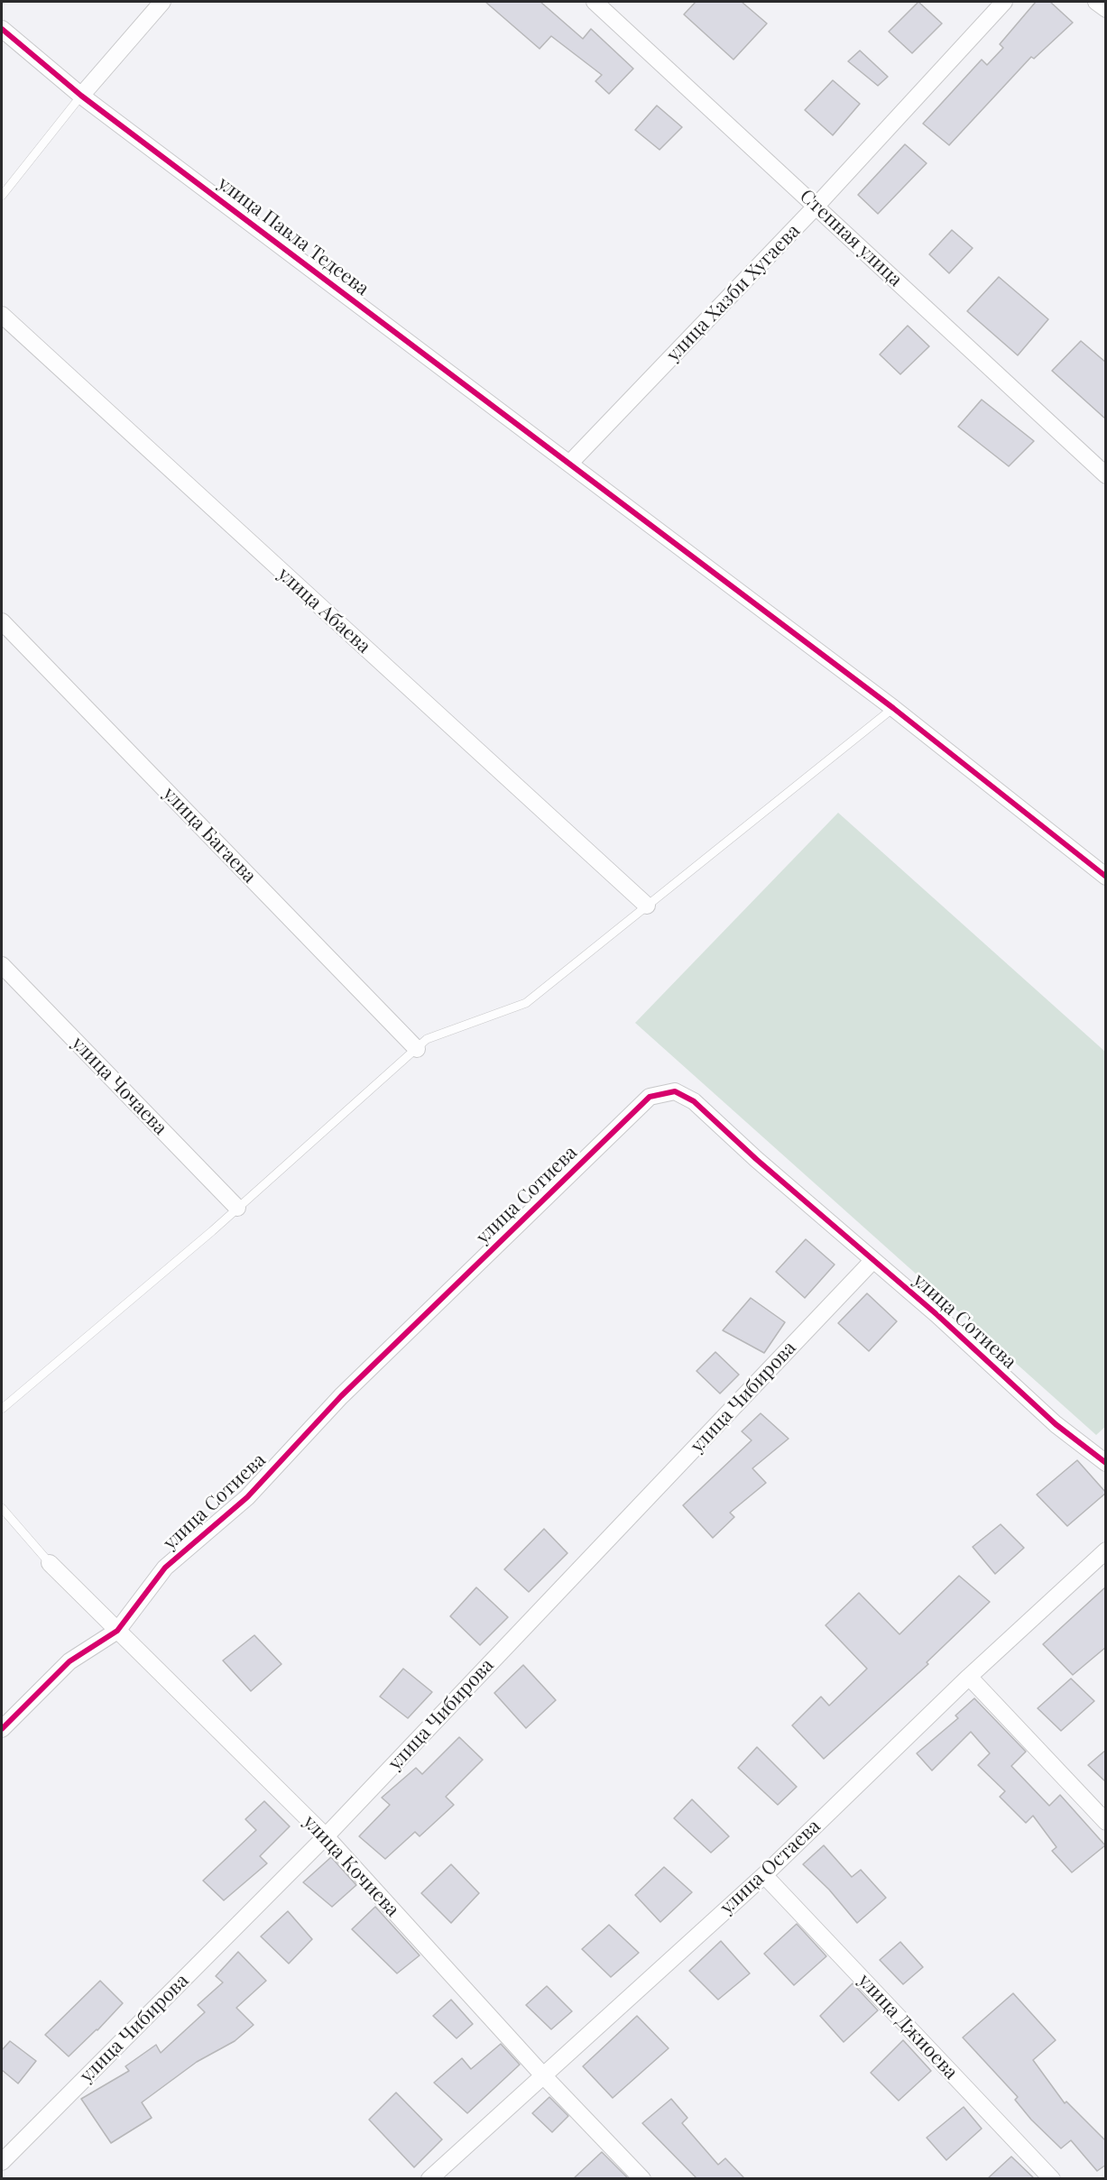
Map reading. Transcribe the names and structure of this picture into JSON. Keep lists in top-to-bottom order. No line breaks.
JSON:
{"streets":{"street":["улица Павла Тедеева","Степная улица","улица Хазби Хугаева","улица Абаева","улица Багаева","улица Чочаева","улица Сотиева","улица Чибирова","улица Кочиева","улица Остаева","улица Джиоева"]},"crossings":[["улица Павла Тедеева","улица Хазби Хугаева"],["Степная улица","улица Хазби Хугаева"],["улица Сотиева","улица Чибирова"],["улица Сотиева","улица Кочиева"],["улица Чибирова","улица Кочиева"],["улица Кочиева","улица Остаева"],["улица Остаева","улица Джиоева"]]}
